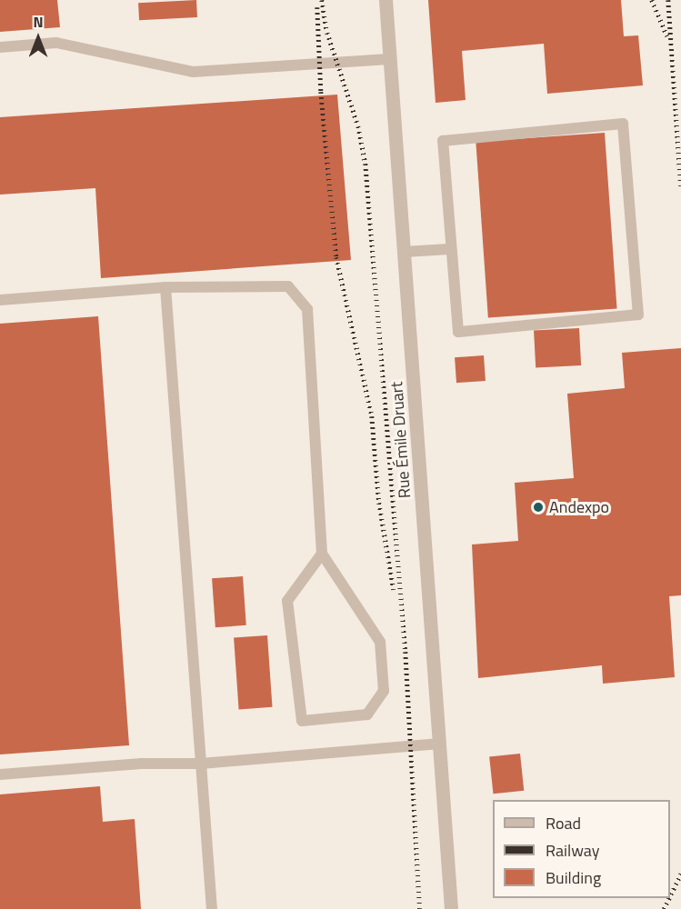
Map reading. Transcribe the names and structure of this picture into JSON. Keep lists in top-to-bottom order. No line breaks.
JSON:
{"streets":{"street":["Rue Émile Druart"]},"places":["Andexpo"],"legend":["Road","Railway","Building"],"north":"top"}
